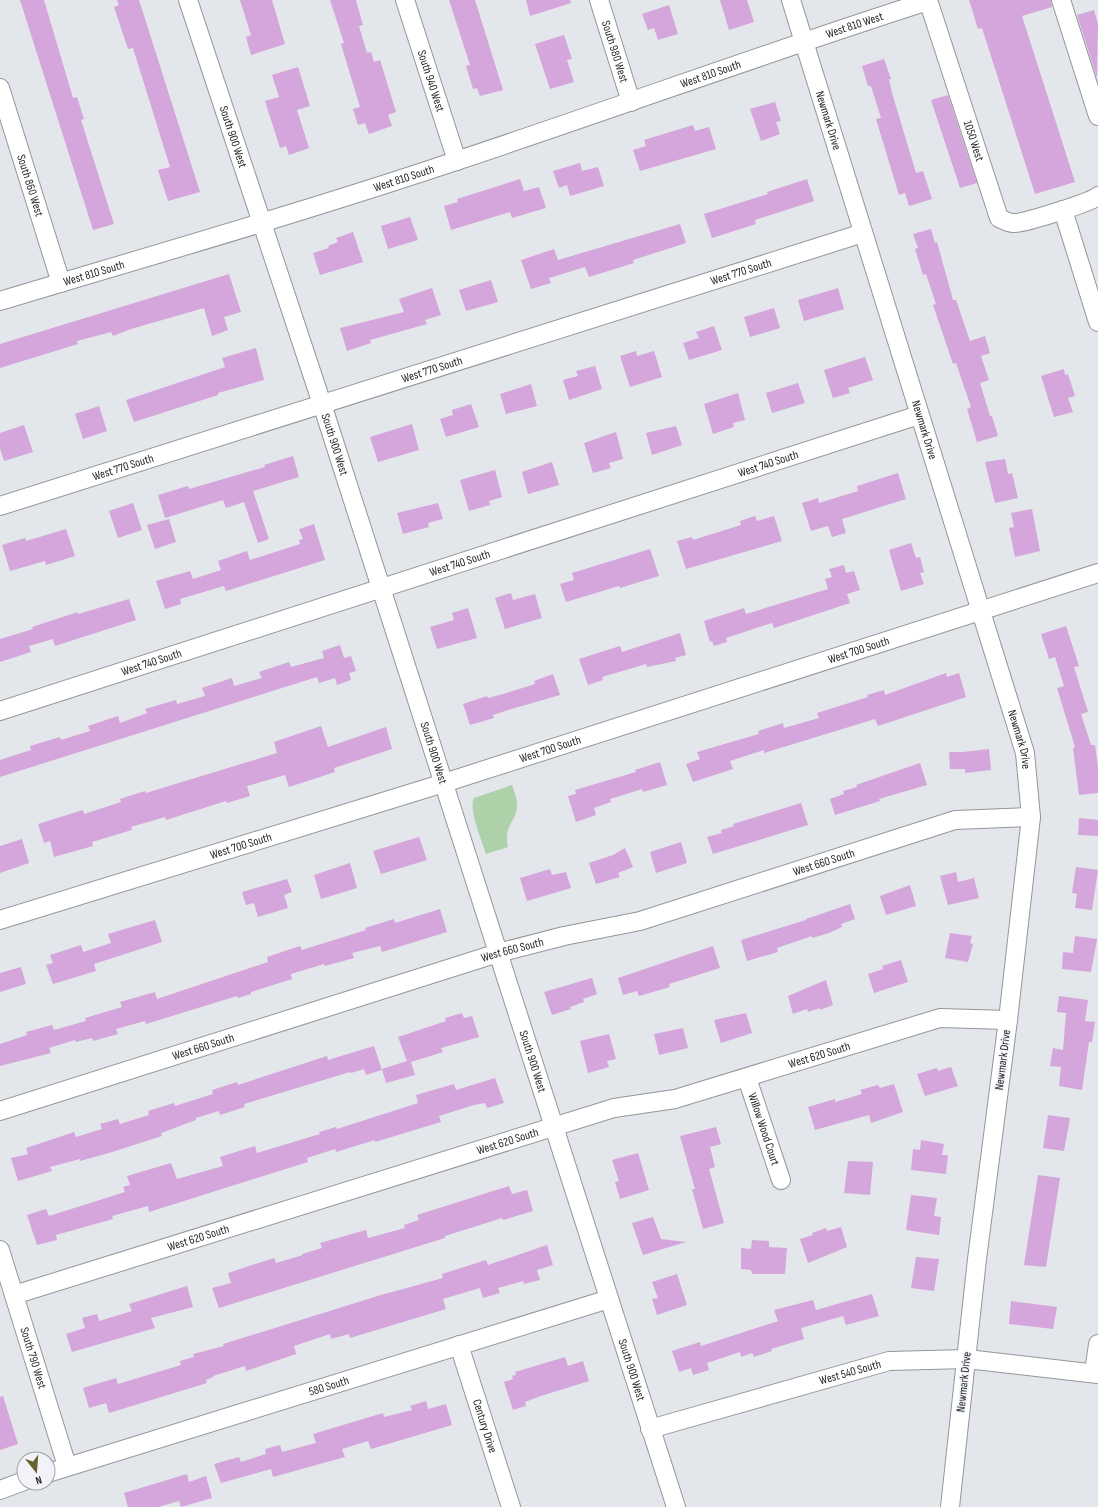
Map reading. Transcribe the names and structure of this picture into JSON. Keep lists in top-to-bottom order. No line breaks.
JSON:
{"streets":{"street":["West 810 West","South 980 West","West 810 South","South 940 West","Newmark Drive","South 900 West","1050 West","South 860 West","West 770 South","West 740 South","West 700 South","West 660 South","West 620 South","Willow Wood Court","South 790 West","West 540 South","580 South","Century Drive"]},"crossings":[["West 810 West","West 810 South"],["West 810 West","Newmark Drive"],["West 810 West","1050 West"],["South 980 West","West 810 South"],["West 810 South","South 940 West"],["West 810 South","Newmark Drive"],["West 810 South","South 900 West"],["West 810 South","South 860 West"],["Newmark Drive","West 770 South"],["Newmark Drive","West 740 South"],["Newmark Drive","West 700 South"],["Newmark Drive","West 660 South"],["Newmark Drive","West 620 South"],["Newmark Drive","West 540 South"],["South 900 West","West 770 South"],["South 900 West","West 740 South"],["South 900 West","West 700 South"],["South 900 West","West 660 South"],["South 900 West","West 620 South"],["South 900 West","West 540 South"],["South 900 West","580 South"],["West 620 South","Willow Wood Court"],["West 620 South","South 790 West"],["South 790 West","580 South"],["580 South","Century Drive"]],"north":"bottom"}
